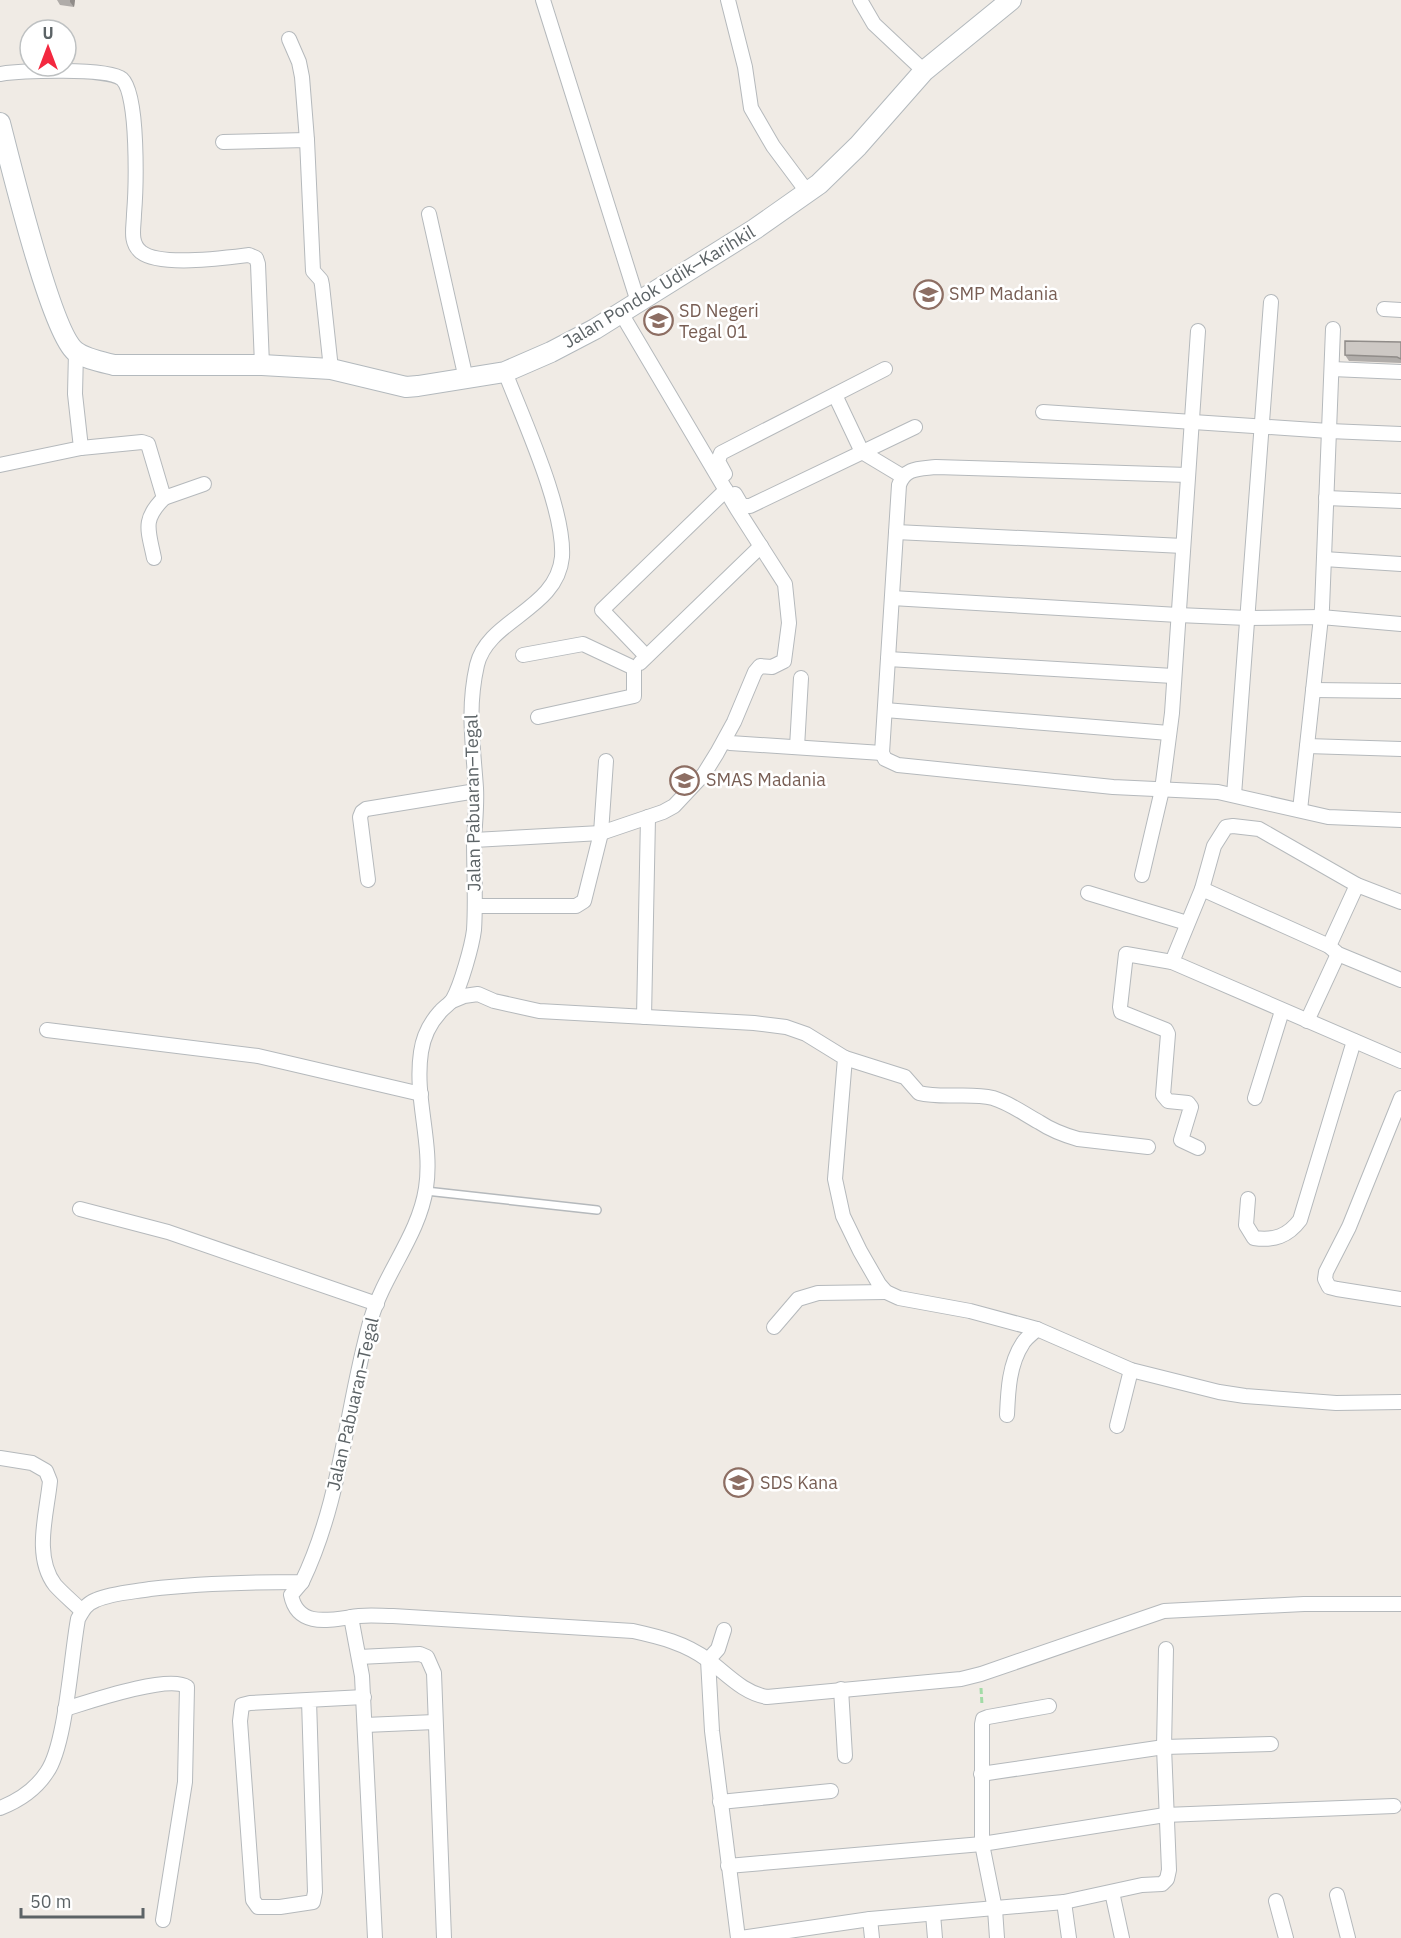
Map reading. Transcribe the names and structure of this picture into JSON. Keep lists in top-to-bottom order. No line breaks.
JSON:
{"streets":{"street":["Jalan Pondok Udik–Karihkil","Jalan Pabuaran–Tegal"]},"crossings":[["Jalan Pondok Udik–Karihkil","Jalan Pabuaran–Tegal"]],"places":{"school or university":["SMP Madania","SD Negeri Tegal 01","SMAS Madania","SDS Kana"]},"scale_bar":"50 m","north":"top"}
